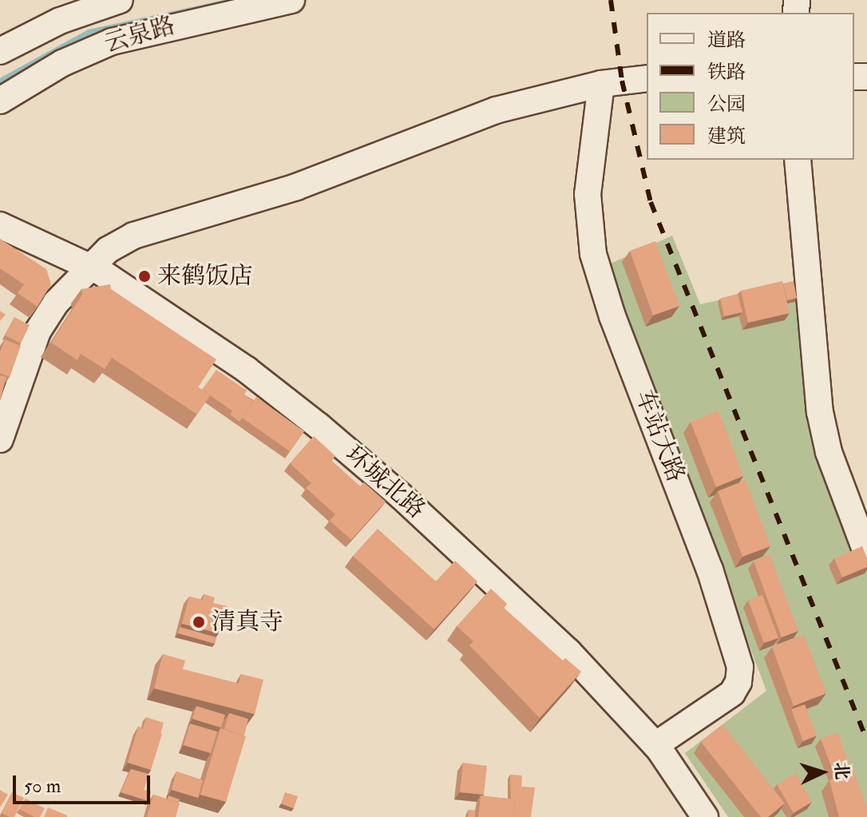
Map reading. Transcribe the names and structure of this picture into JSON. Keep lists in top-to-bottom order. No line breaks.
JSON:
{"streets":{"street":["云泉路","车站大路","环城北路"]},"crossings":[["车站大路","环城北路"]],"places":["来鹤饭店","清真寺"],"legend":["道路","铁路","公园","建筑"],"scale_bar":"50 m","north":"right"}
